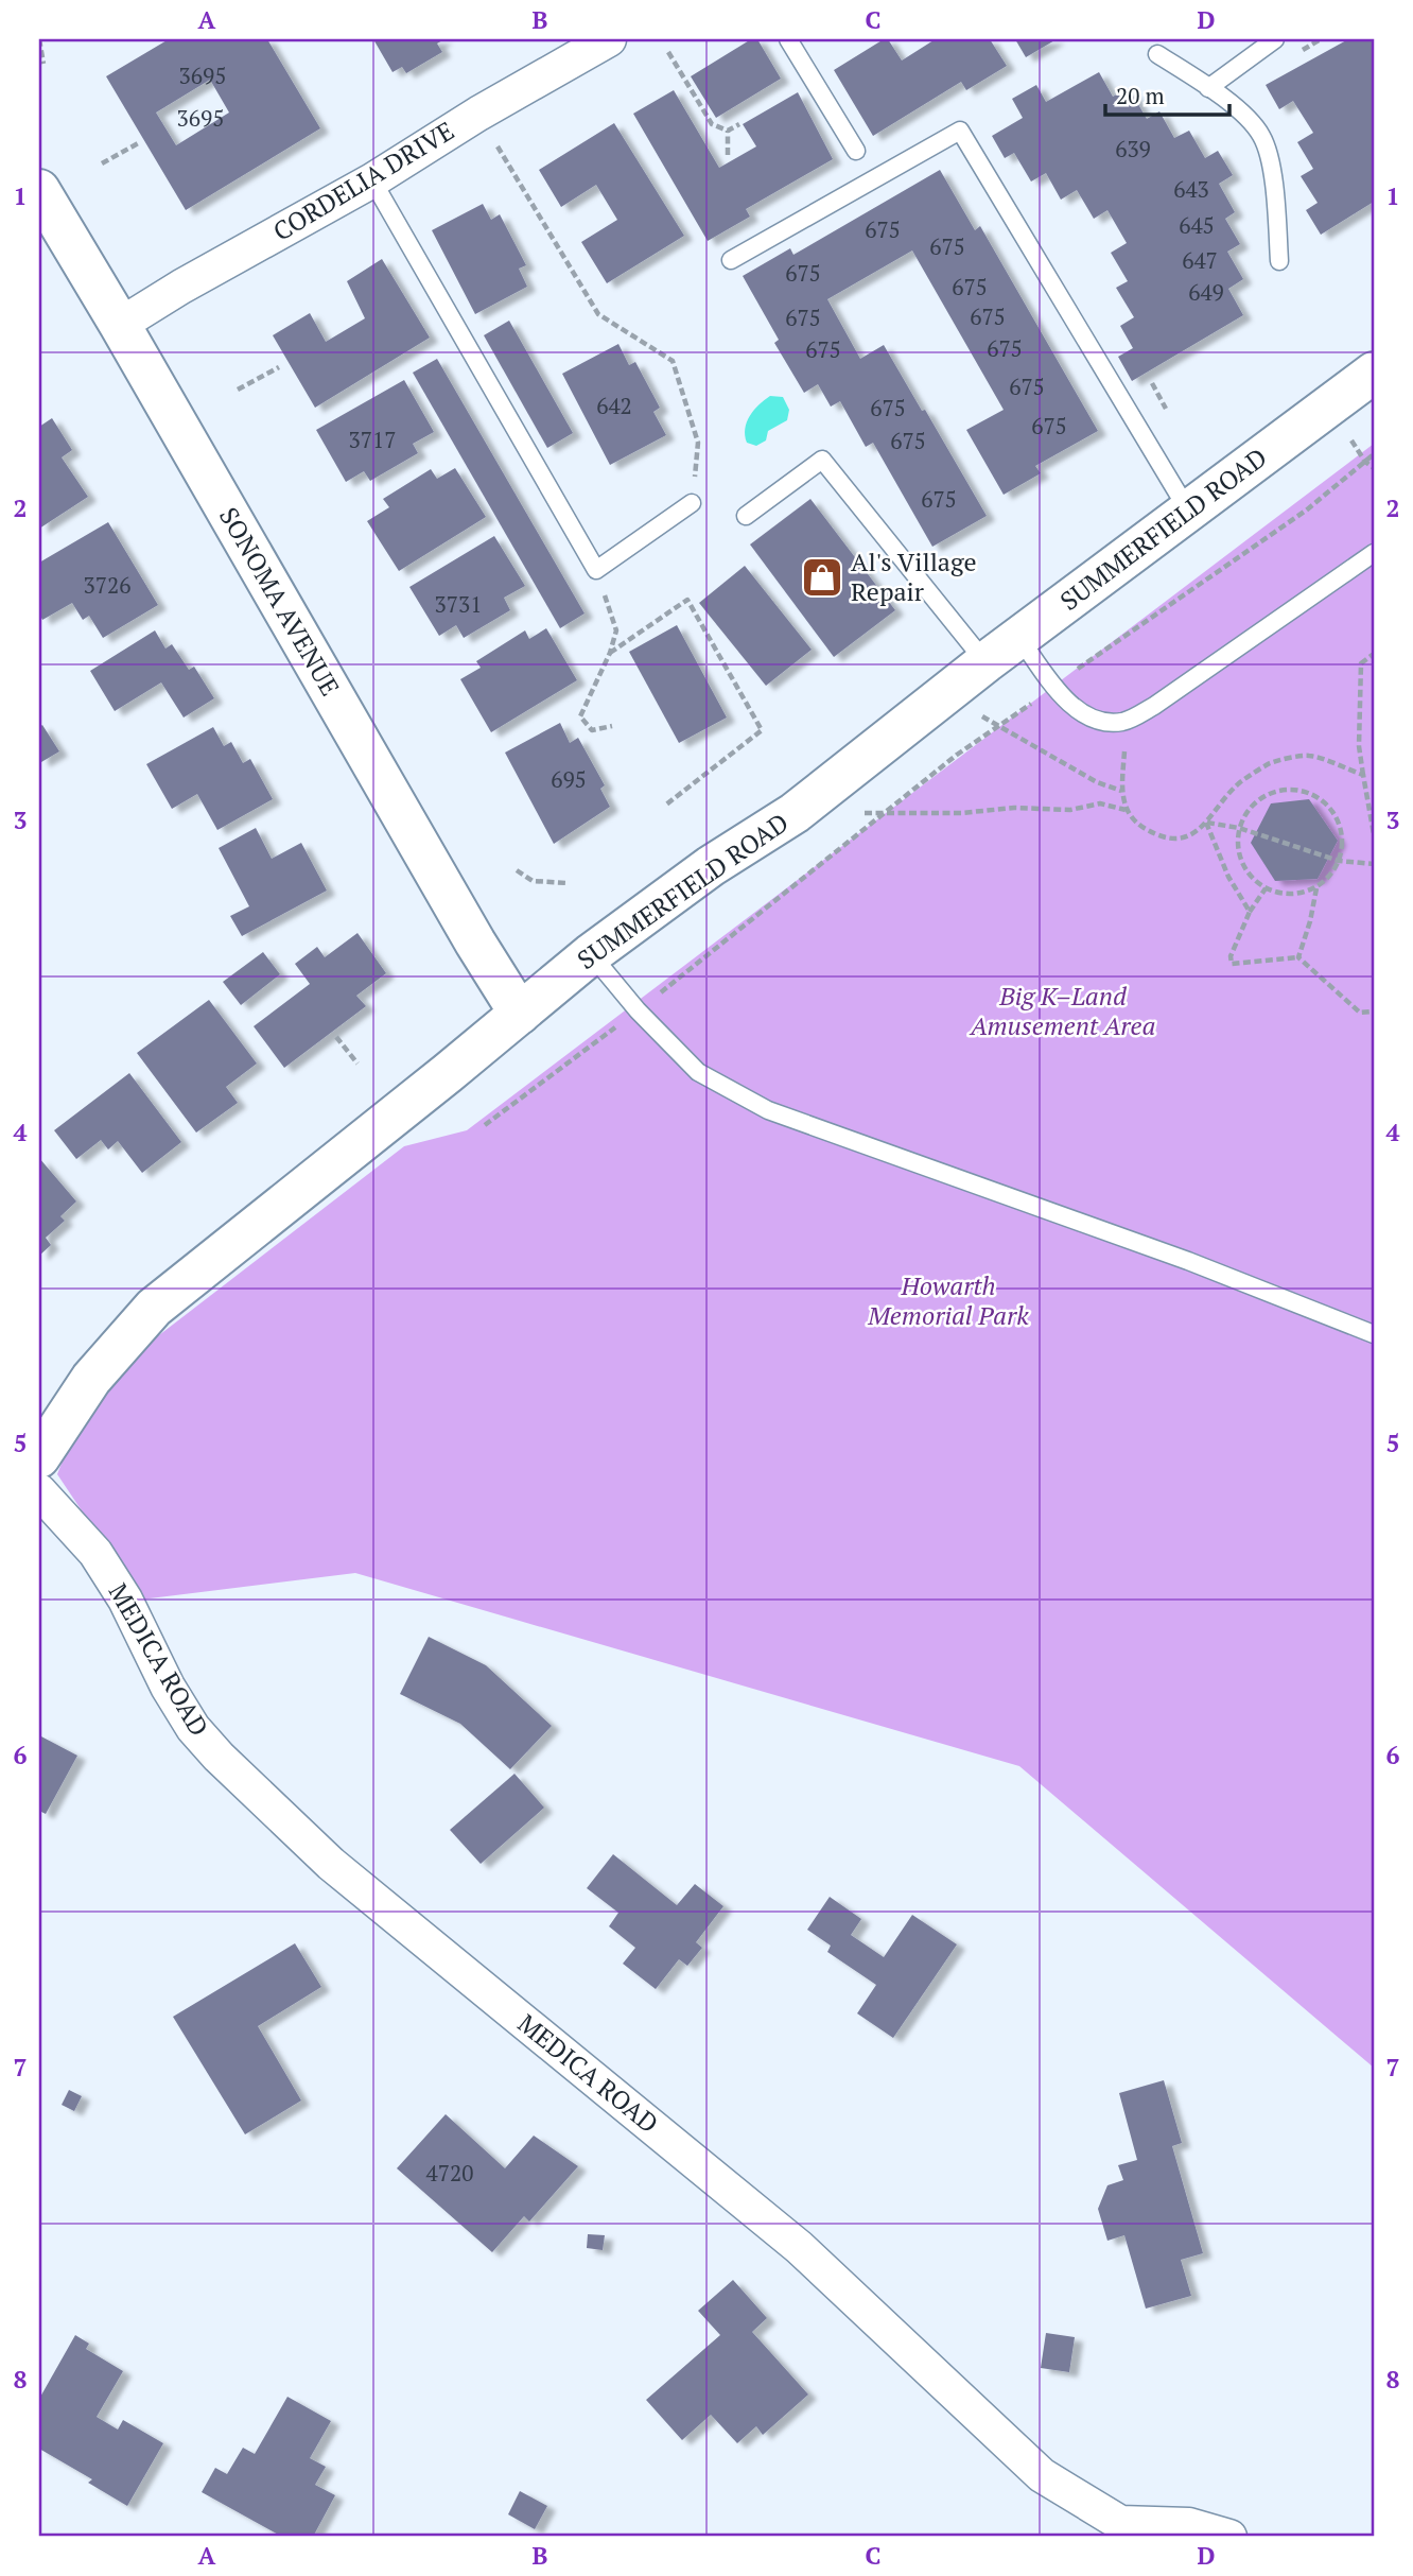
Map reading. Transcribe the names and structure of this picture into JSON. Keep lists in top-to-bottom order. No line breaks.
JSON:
{"streets":{"street":["CORDELIA DRIVE","SUMMERFIELD ROAD","SONOMA AVENUE","MEDICA ROAD"]},"crossings":[["CORDELIA DRIVE","SONOMA AVENUE"],["SUMMERFIELD ROAD","SONOMA AVENUE"]],"parks":["Big K–Land Amusement Area","Howarth Memorial Park"],"places":{"shop":["Al's Village Repair"]},"house_numbers":["3695","3695","639","643","645","675","675","647","675","675","649","675","675","675","675","675","642","675","675","3717","675","675","3726","3731","695","4720"],"scale_bar":"20 m","grid":{"columns":["A","B","C","D"],"rows":["1","2","3","4","5","6","7","8"]}}
